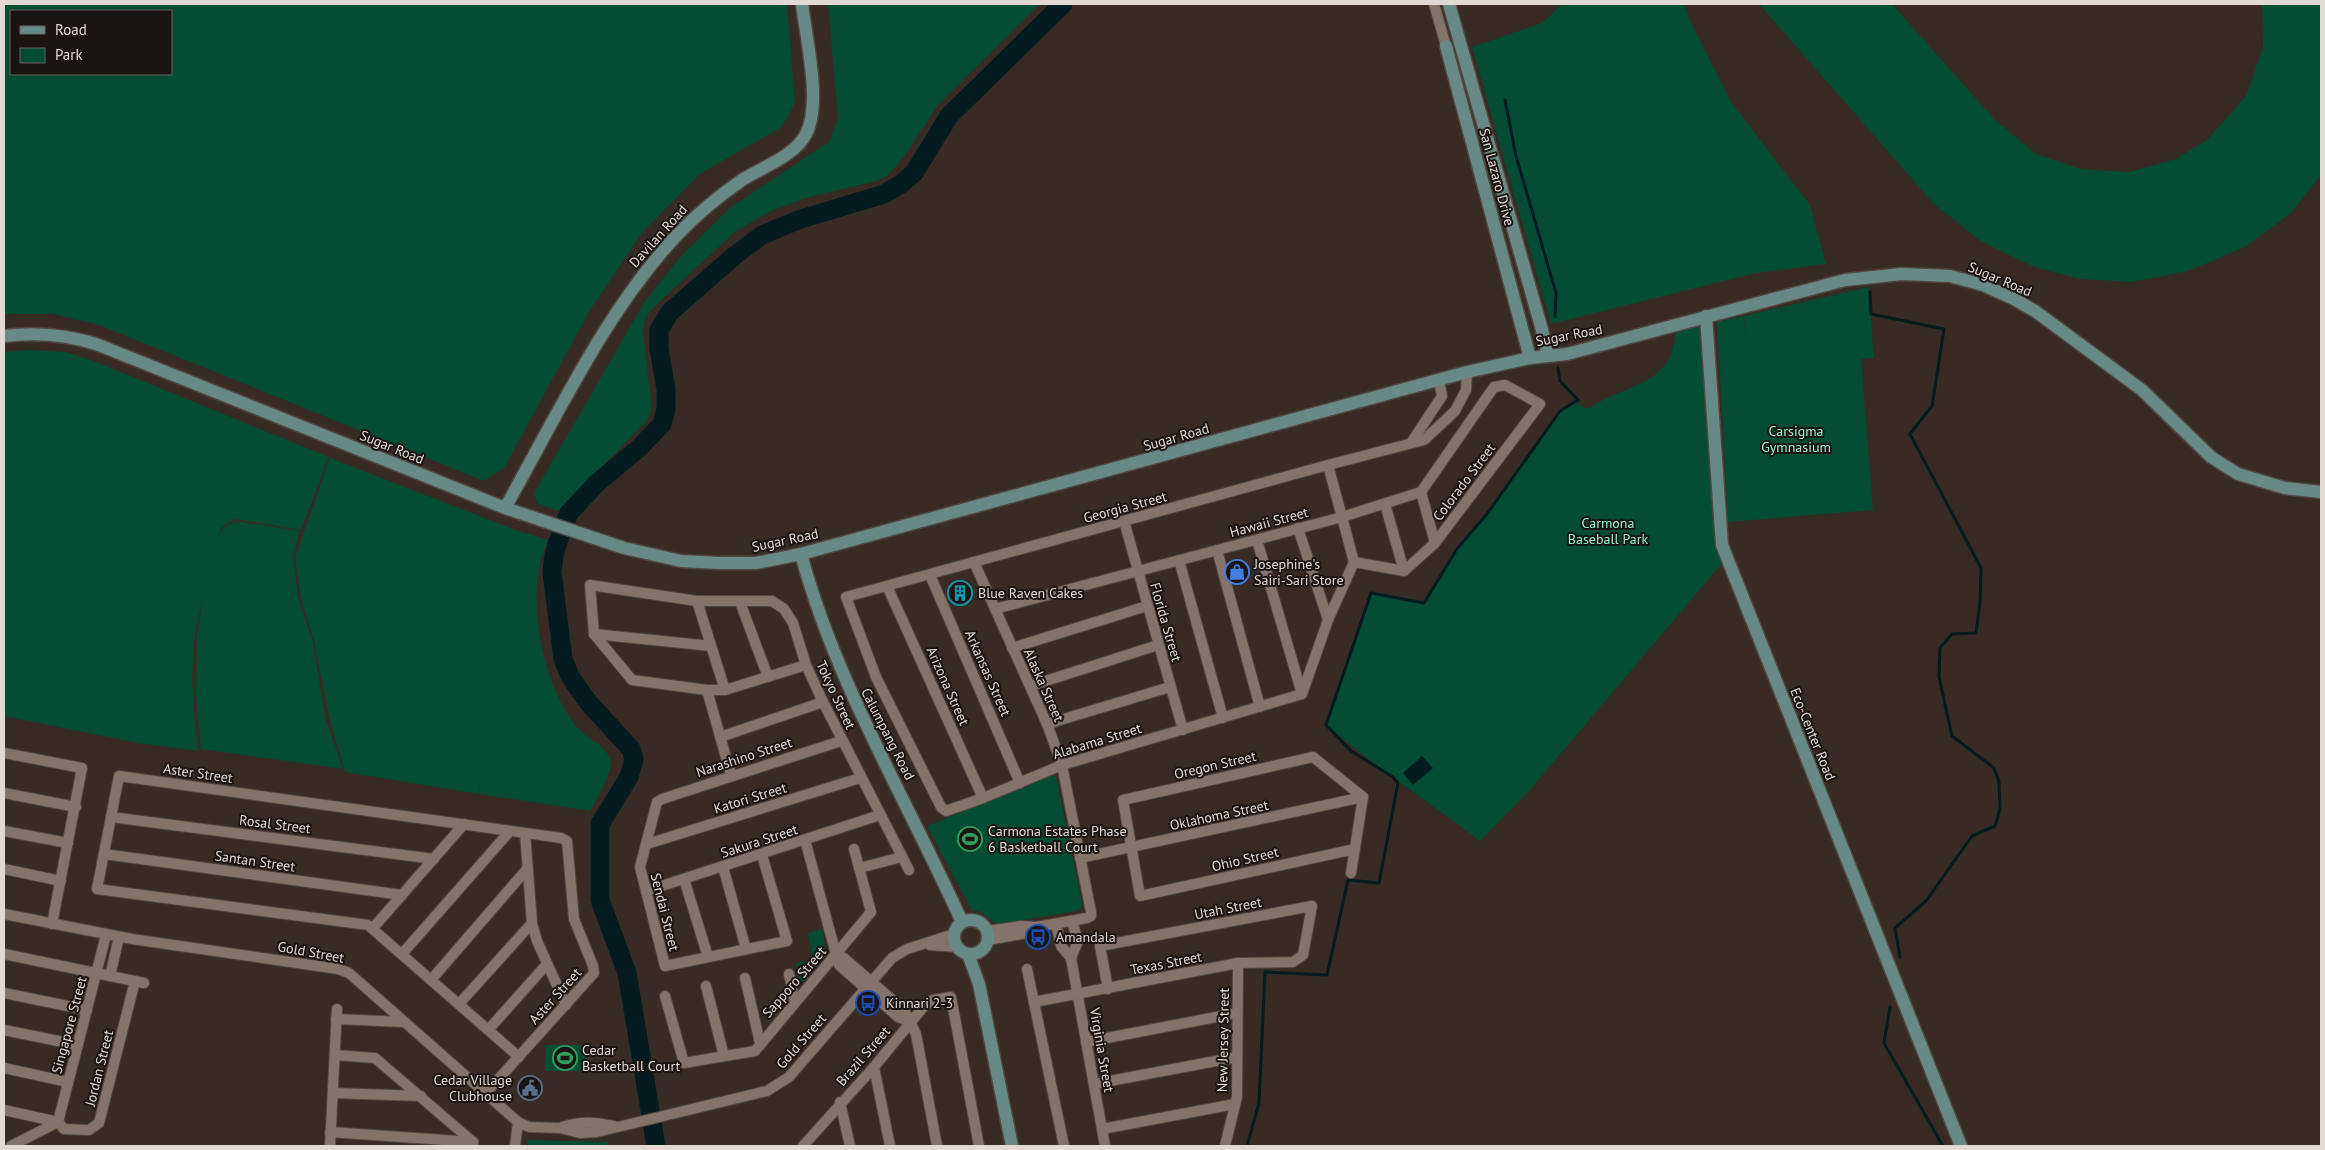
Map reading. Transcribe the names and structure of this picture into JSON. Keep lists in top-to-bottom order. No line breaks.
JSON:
{"streets":{"main road":["San Lazaro Drive","Davilan Road","Sugar Road","Calumpang Road","Eco-Center Road"],"street":["Colorado Street","Georgia Street","Hawaii Street","Florida Street","Arkansas Street","Alaska Street","Arizona Street","Tokyo Street","Alabama Street","Narashino Street","Oregon Street","Aster Street","Katori Street","Oklahoma Street","Rosal Street","Sakura Street","Ohio Street","Santan Street","Utah Street","Sendai Street","Gold Street","Texas Street","Sapporo Street","Singapore Street","New Jersey Street","Virginia Street","Brazil Street","Jordan Street"]},"crossings":[["San Lazaro Drive","Sugar Road"],["Davilan Road","Sugar Road"],["Sugar Road","Georgia Street"],["Sugar Road","Calumpang Road"],["Sugar Road","Eco-Center Road"],["Colorado Street","Hawaii Street"],["Georgia Street","Florida Street"],["Georgia Street","Arkansas Street"],["Georgia Street","Alaska Street"],["Georgia Street","Arizona Street"],["Georgia Street","Alabama Street"],["Hawaii Street","Florida Street"],["Hawaii Street","Alaska Street"],["Florida Street","Alabama Street"],["Arkansas Street","Alabama Street"],["Alaska Street","Calumpang Road"],["Alaska Street","Alabama Street"],["Alaska Street","Oklahoma Street"],["Alaska Street","Gold Street"],["Alaska Street","Virginia Street"],["Arizona Street","Alabama Street"],["Tokyo Street","Narashino Street"],["Tokyo Street","Katori Street"],["Tokyo Street","Sakura Street"],["Calumpang Road","Gold Street"],["Narashino Street","Sendai Street"],["Oregon Street","Oklahoma Street"],["Oregon Street","Ohio Street"],["Aster Street","Rosal Street"],["Aster Street","Santan Street"],["Aster Street","Gold Street"],["Katori Street","Sendai Street"],["Oklahoma Street","Ohio Street"],["Sakura Street","Sendai Street"],["Utah Street","Texas Street"],["Gold Street","Singapore Street"],["Texas Street","New Jersey Street"],["Texas Street","Virginia Street"],["Singapore Street","Jordan Street"]],"parks":["Carsigma Gymnasium","Carmona Baseball Park"],"places":{"shop":["Josephine's Sairi-Sari Store"],"building":["Blue Raven Cakes"],"sports":["Carmona Estates Phase 6 Basketball Court","Cedar Basketball Court"],"bus stop":["Amandala","Kinnari 2-3"],"public building":["Cedar Village Clubhouse"]},"legend":["Road","Park"]}
